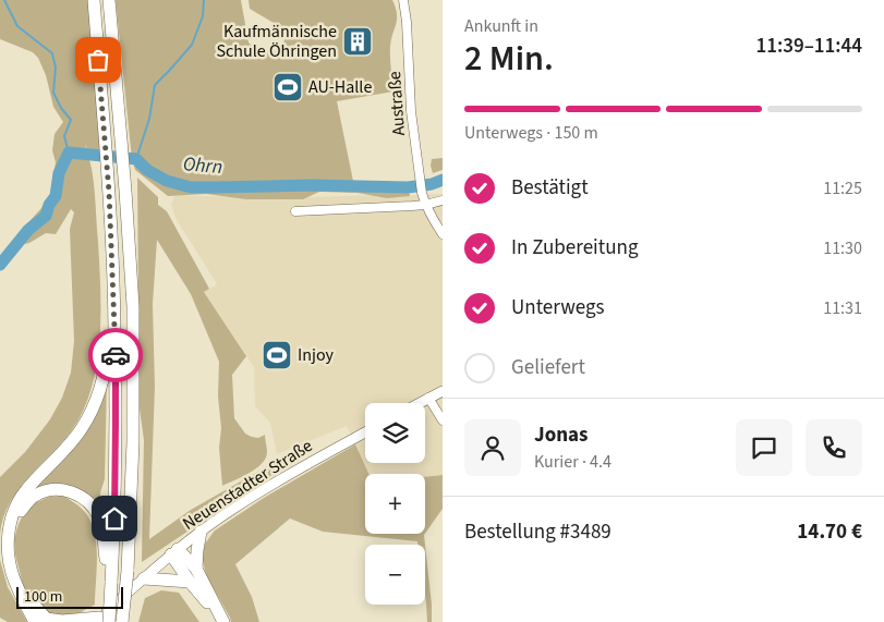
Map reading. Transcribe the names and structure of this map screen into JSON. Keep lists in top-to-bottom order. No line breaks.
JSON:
{"streets":{"main road":["Neuenstadter Straße"],"street":["Austraße"]},"water":["Ohrn"],"places":{"building":["Kaufmännische Schule Öhringen"],"sports":["AU-Halle","Injoy"]},"scale_bar":"100 m","page":{"heading":["2 Min.","Ankunft in","11:39–11:44"],"panel":["Jonas","Kurier · 4.4","Bestellung #3489","14.70 €"],"bar":"Unterwegs · 150 m","list":[["Bestätigt","11:25"],["In Zubereitung","11:30"],["Unterwegs","11:31"],"Geliefert"],"map_buttons":["+","−"],"scale":"100 m"}}
